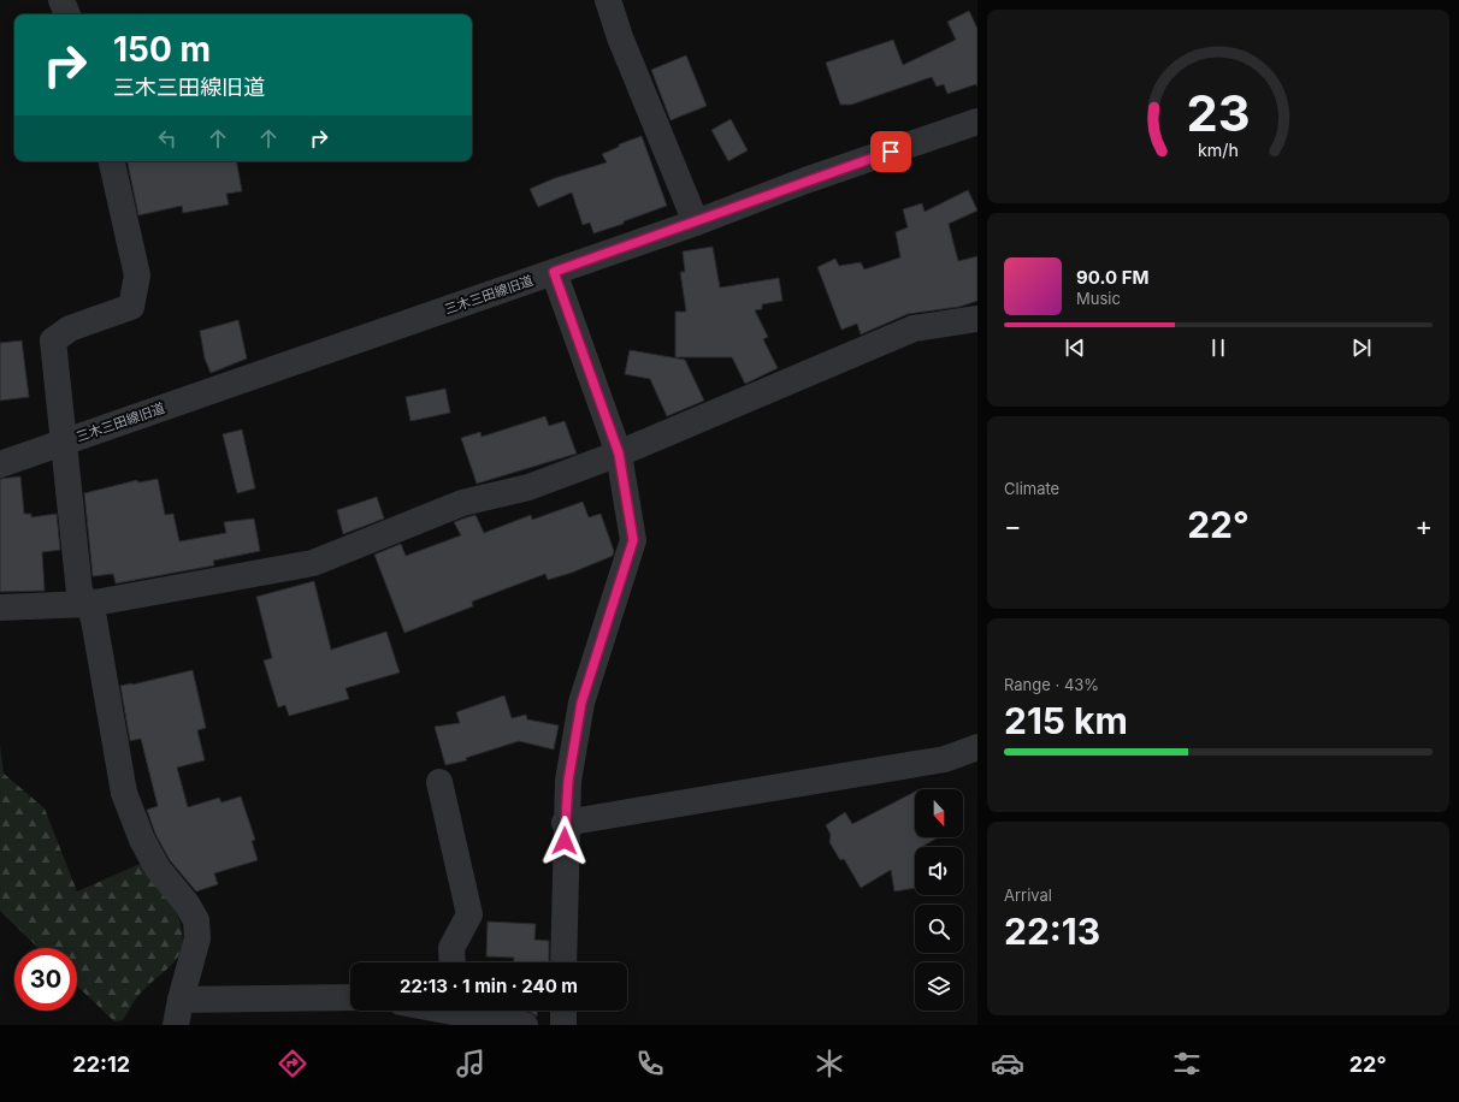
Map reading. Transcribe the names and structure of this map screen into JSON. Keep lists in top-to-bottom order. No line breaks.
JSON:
{"streets":{"street":["三木三田線旧道"]},"north":"bottom","page":{"turn":["150 m","三木三田線旧道"],"song":["90.0 FM","Music"],"tile":["Climate",["Range · 43%","215 km"],["Arrival","22:13"]],"heat":["−","22°","+"],"limit":"30","trip":"22:13 · 1 min · 240 m","tabs":["22:12","22°"],"gauge":["23","km/h"]}}
